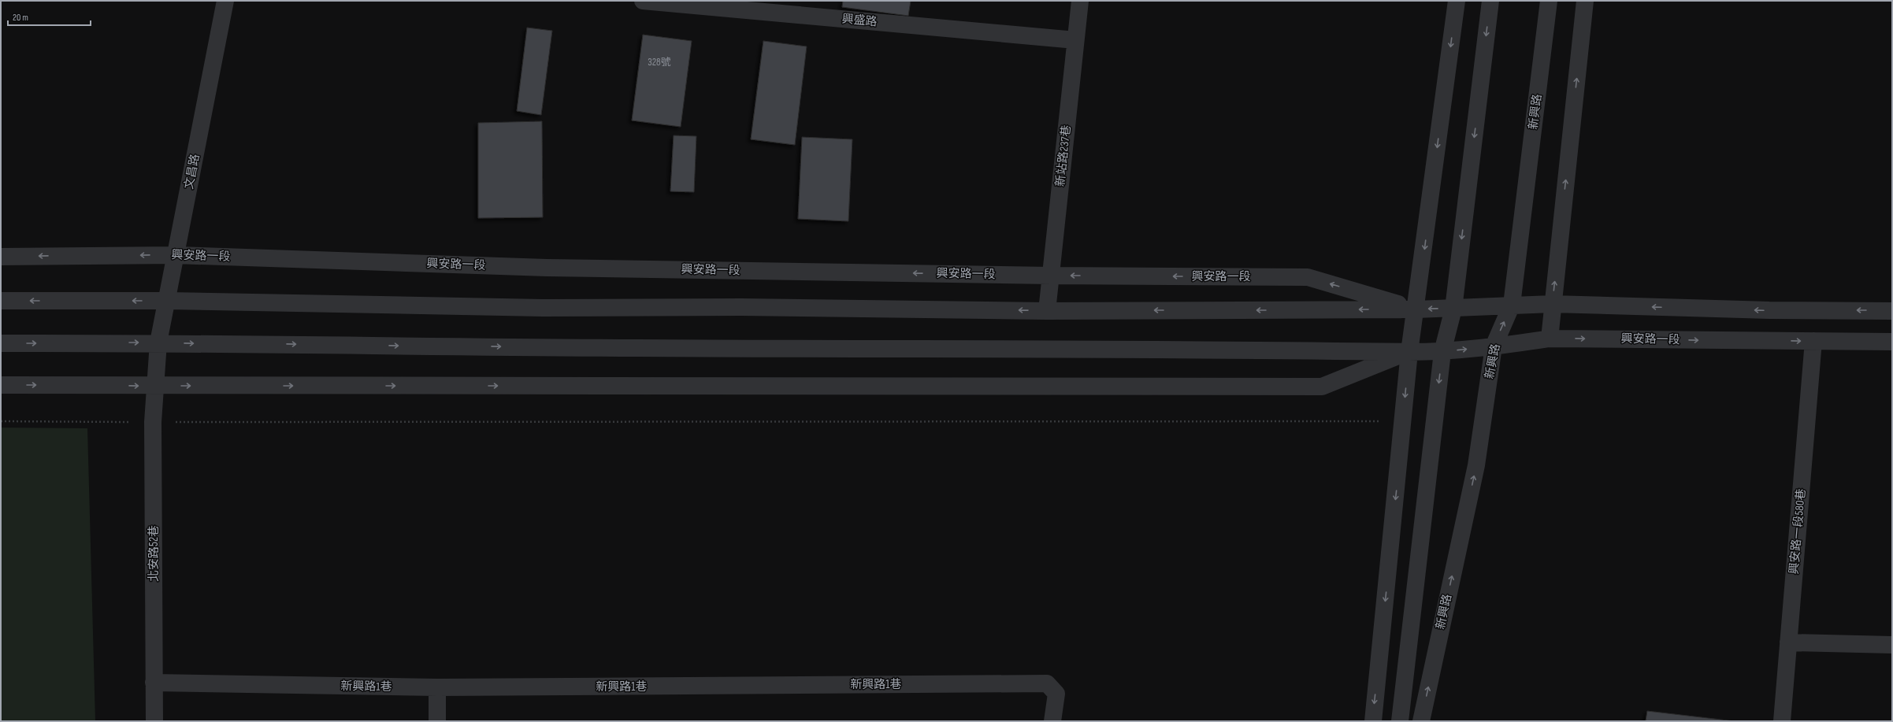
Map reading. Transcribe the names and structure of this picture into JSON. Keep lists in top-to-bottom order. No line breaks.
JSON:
{"streets":{"street":["興盛路","新興路","新站路237巷","文昌路","興安路一段","興安路一段580巷","北安路52巷","新興路1巷"]},"crossings":[["興盛路","新站路237巷"],["新興路","興安路一段"],["新站路237巷","興安路一段"],["文昌路","興安路一段"],["文昌路","北安路52巷"],["興安路一段","興安路一段580巷"],["興安路一段","北安路52巷"],["北安路52巷","新興路1巷"]],"house_numbers":["328號"],"scale_bar":"20 m"}
